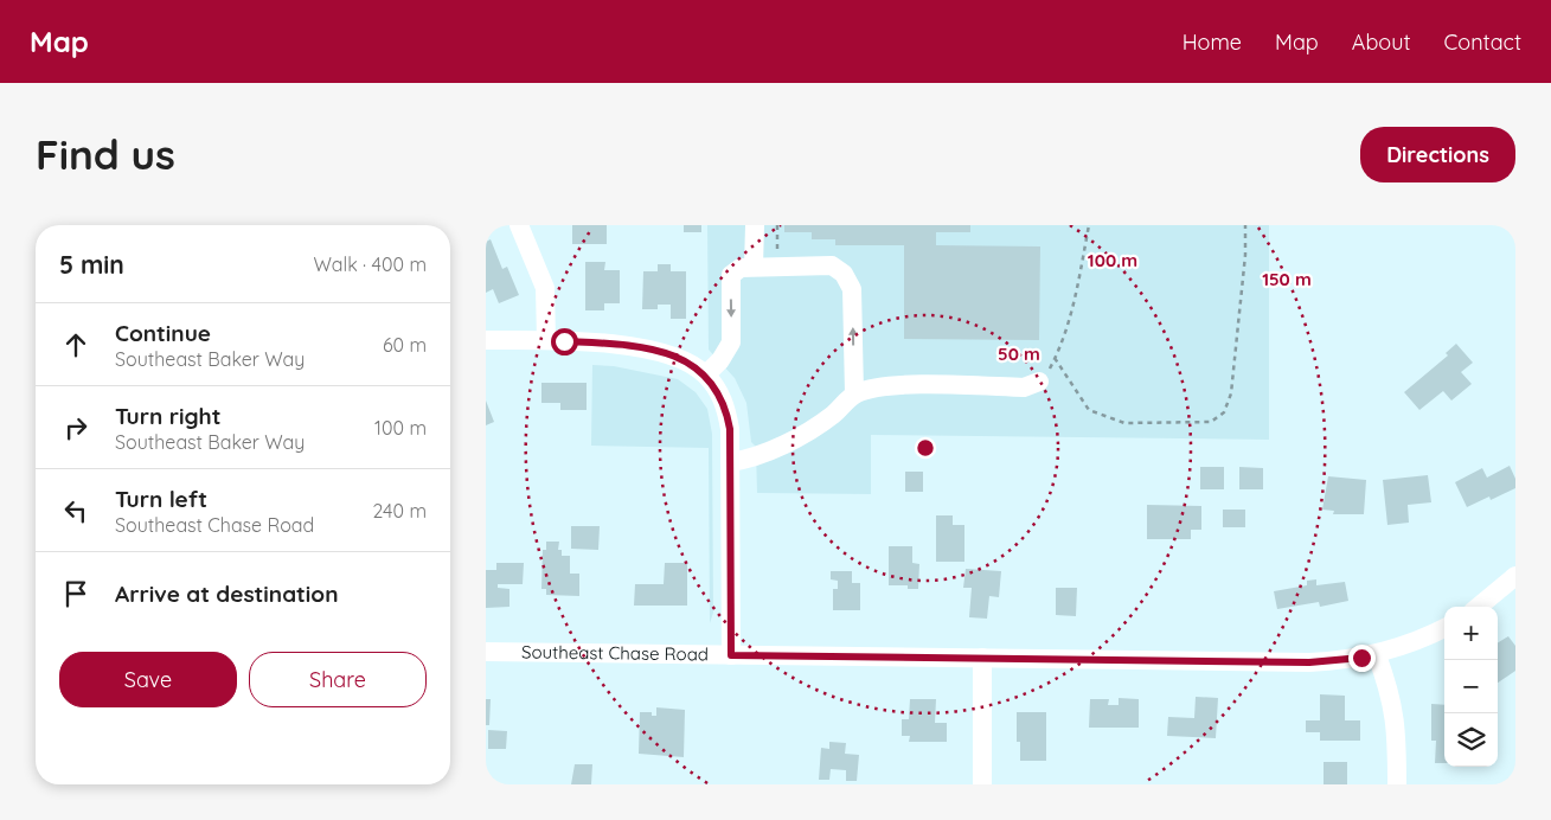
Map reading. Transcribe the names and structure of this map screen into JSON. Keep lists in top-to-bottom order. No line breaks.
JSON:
{"streets":{"street":["Southeast Chase Road"]},"page":{"header":"Map","nav":["Home","Map","About","Contact"],"buttons":["Directions",["Save","Share"]],"title":"Find us","heading":["5 min","Walk · 400 m"],"list":[["Continue","Southeast Baker Way","60 m"],["Turn right","Southeast Baker Way","100 m"],["Turn left","Southeast Chase Road","240 m"],"Arrive at destination"],"map_buttons":["+","−"]},"rings":["100 m","150 m","50 m"]}
